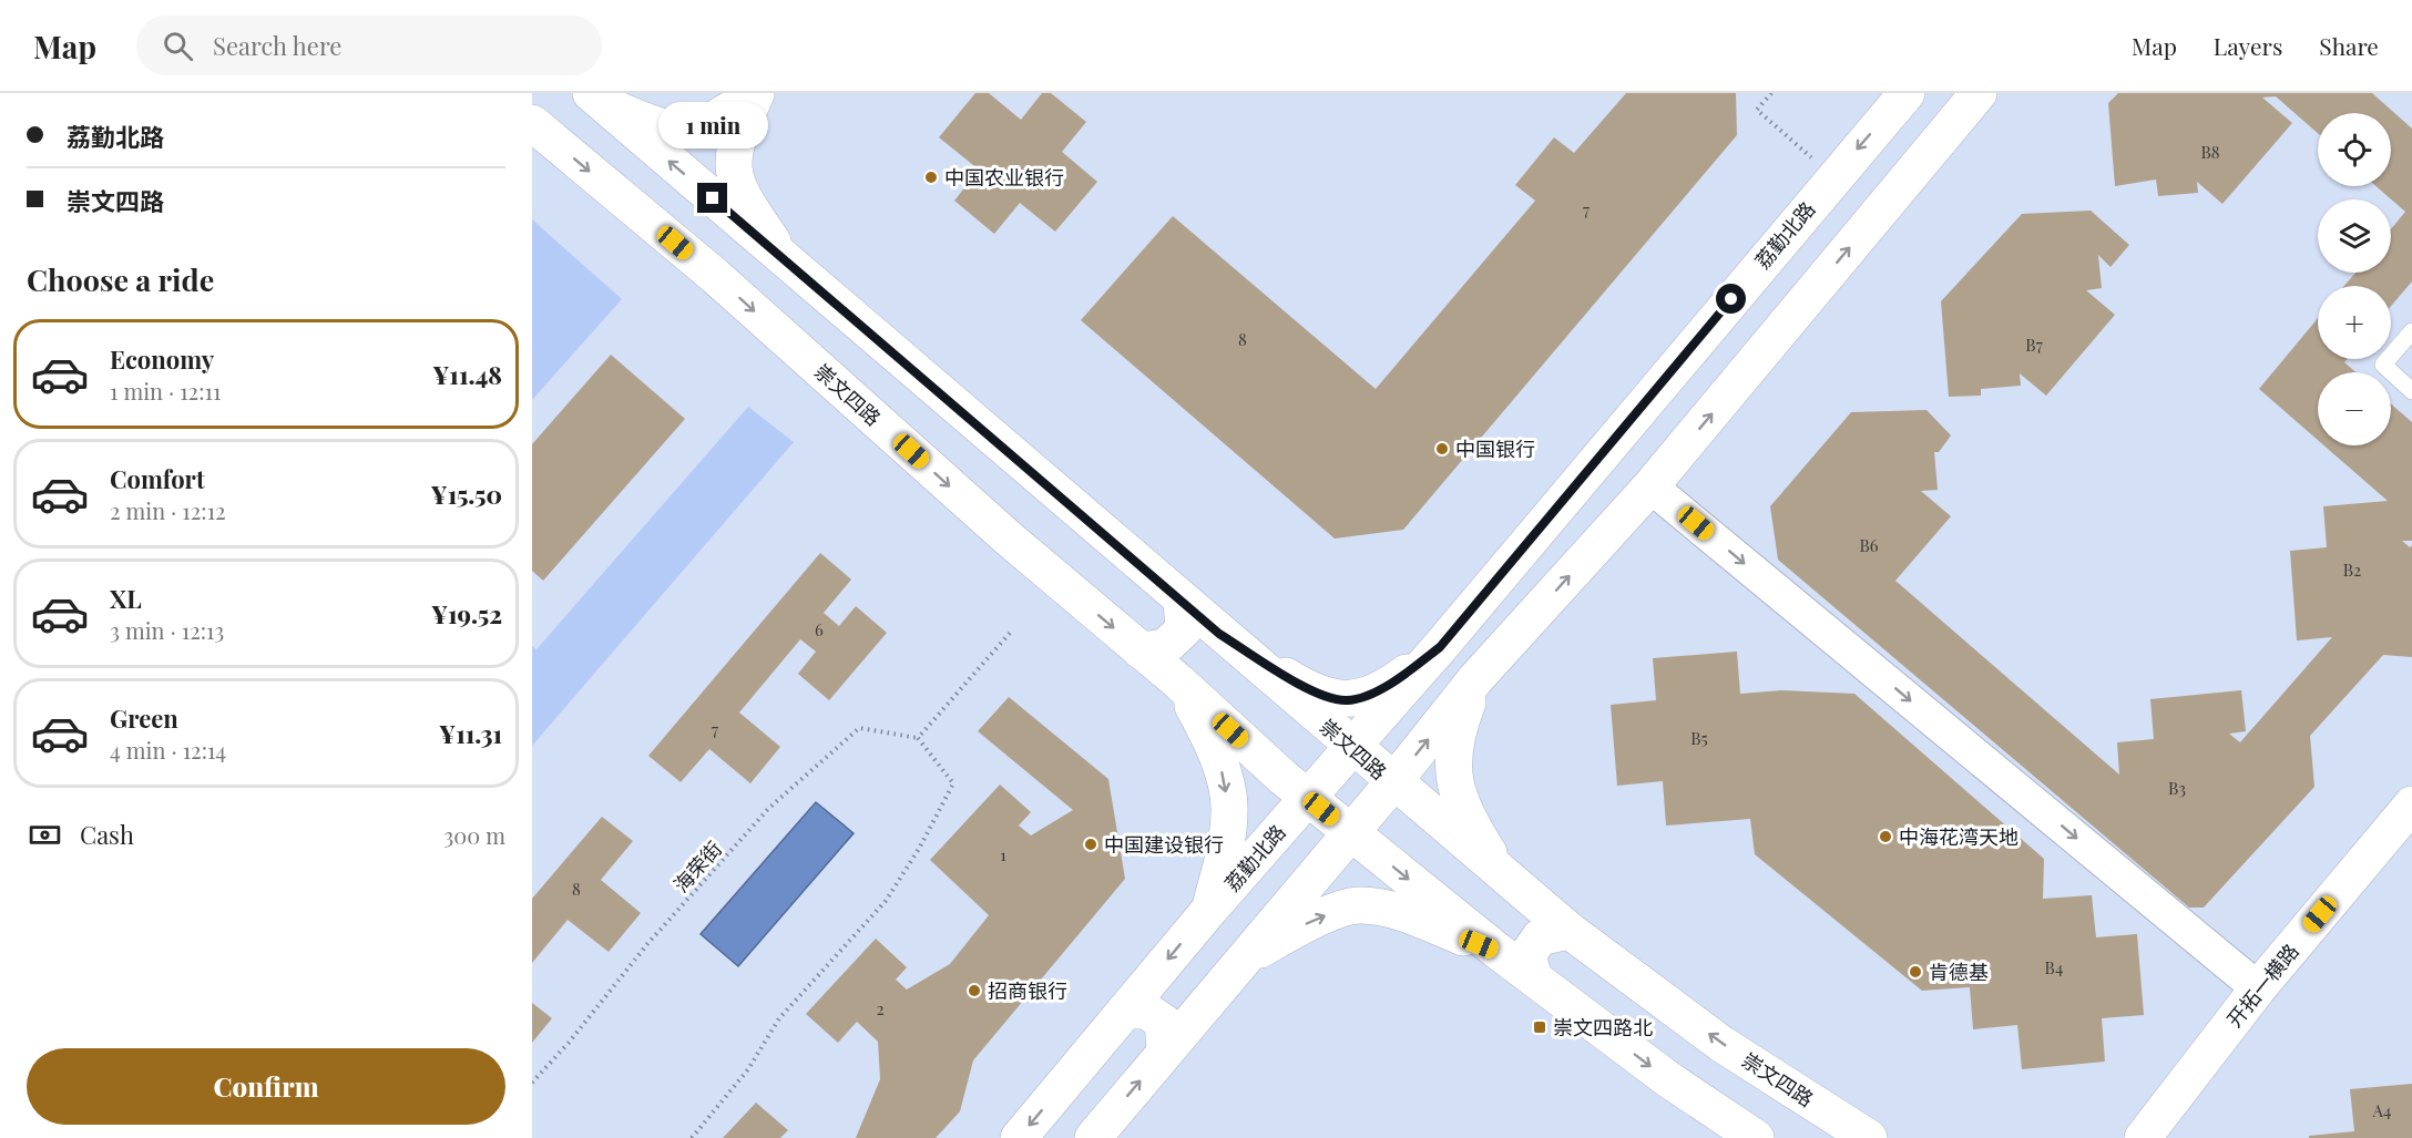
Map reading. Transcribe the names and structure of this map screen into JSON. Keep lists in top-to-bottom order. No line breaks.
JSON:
{"streets":{"main road":["荔勤北路","崇文四路","开拓一横路"],"path":["海荣街"]},"crossings":[["荔勤北路","崇文四路"]],"places":{"other":["中国农业银行","中国银行","中海花湾天地","中国建设银行","肯德基","招商银行"],"transit":["崇文四路北"]},"house_numbers":["B8","7","8","B7","B6","B2","6","7","B5","B3","1","8","B4","2","A4"],"page":{"header":"Map","search":"Search here","nav":["Map","Layers","Share"],"banner":["荔勤北路","崇文四路"],"bubble":"1 min","map_buttons":["+","−"],"heading":"Choose a ride","list":[{"name":"Economy","note":"1 min · 12:11","value":"¥11.48"},{"name":"Comfort","note":"2 min · 12:12","value":"¥15.50"},{"name":"XL","note":"3 min · 12:13","value":"¥19.52"},{"name":"Green","note":"4 min · 12:14","value":"¥11.31"}],"pay":["Cash","300 m"],"buttons":"Confirm"}}
